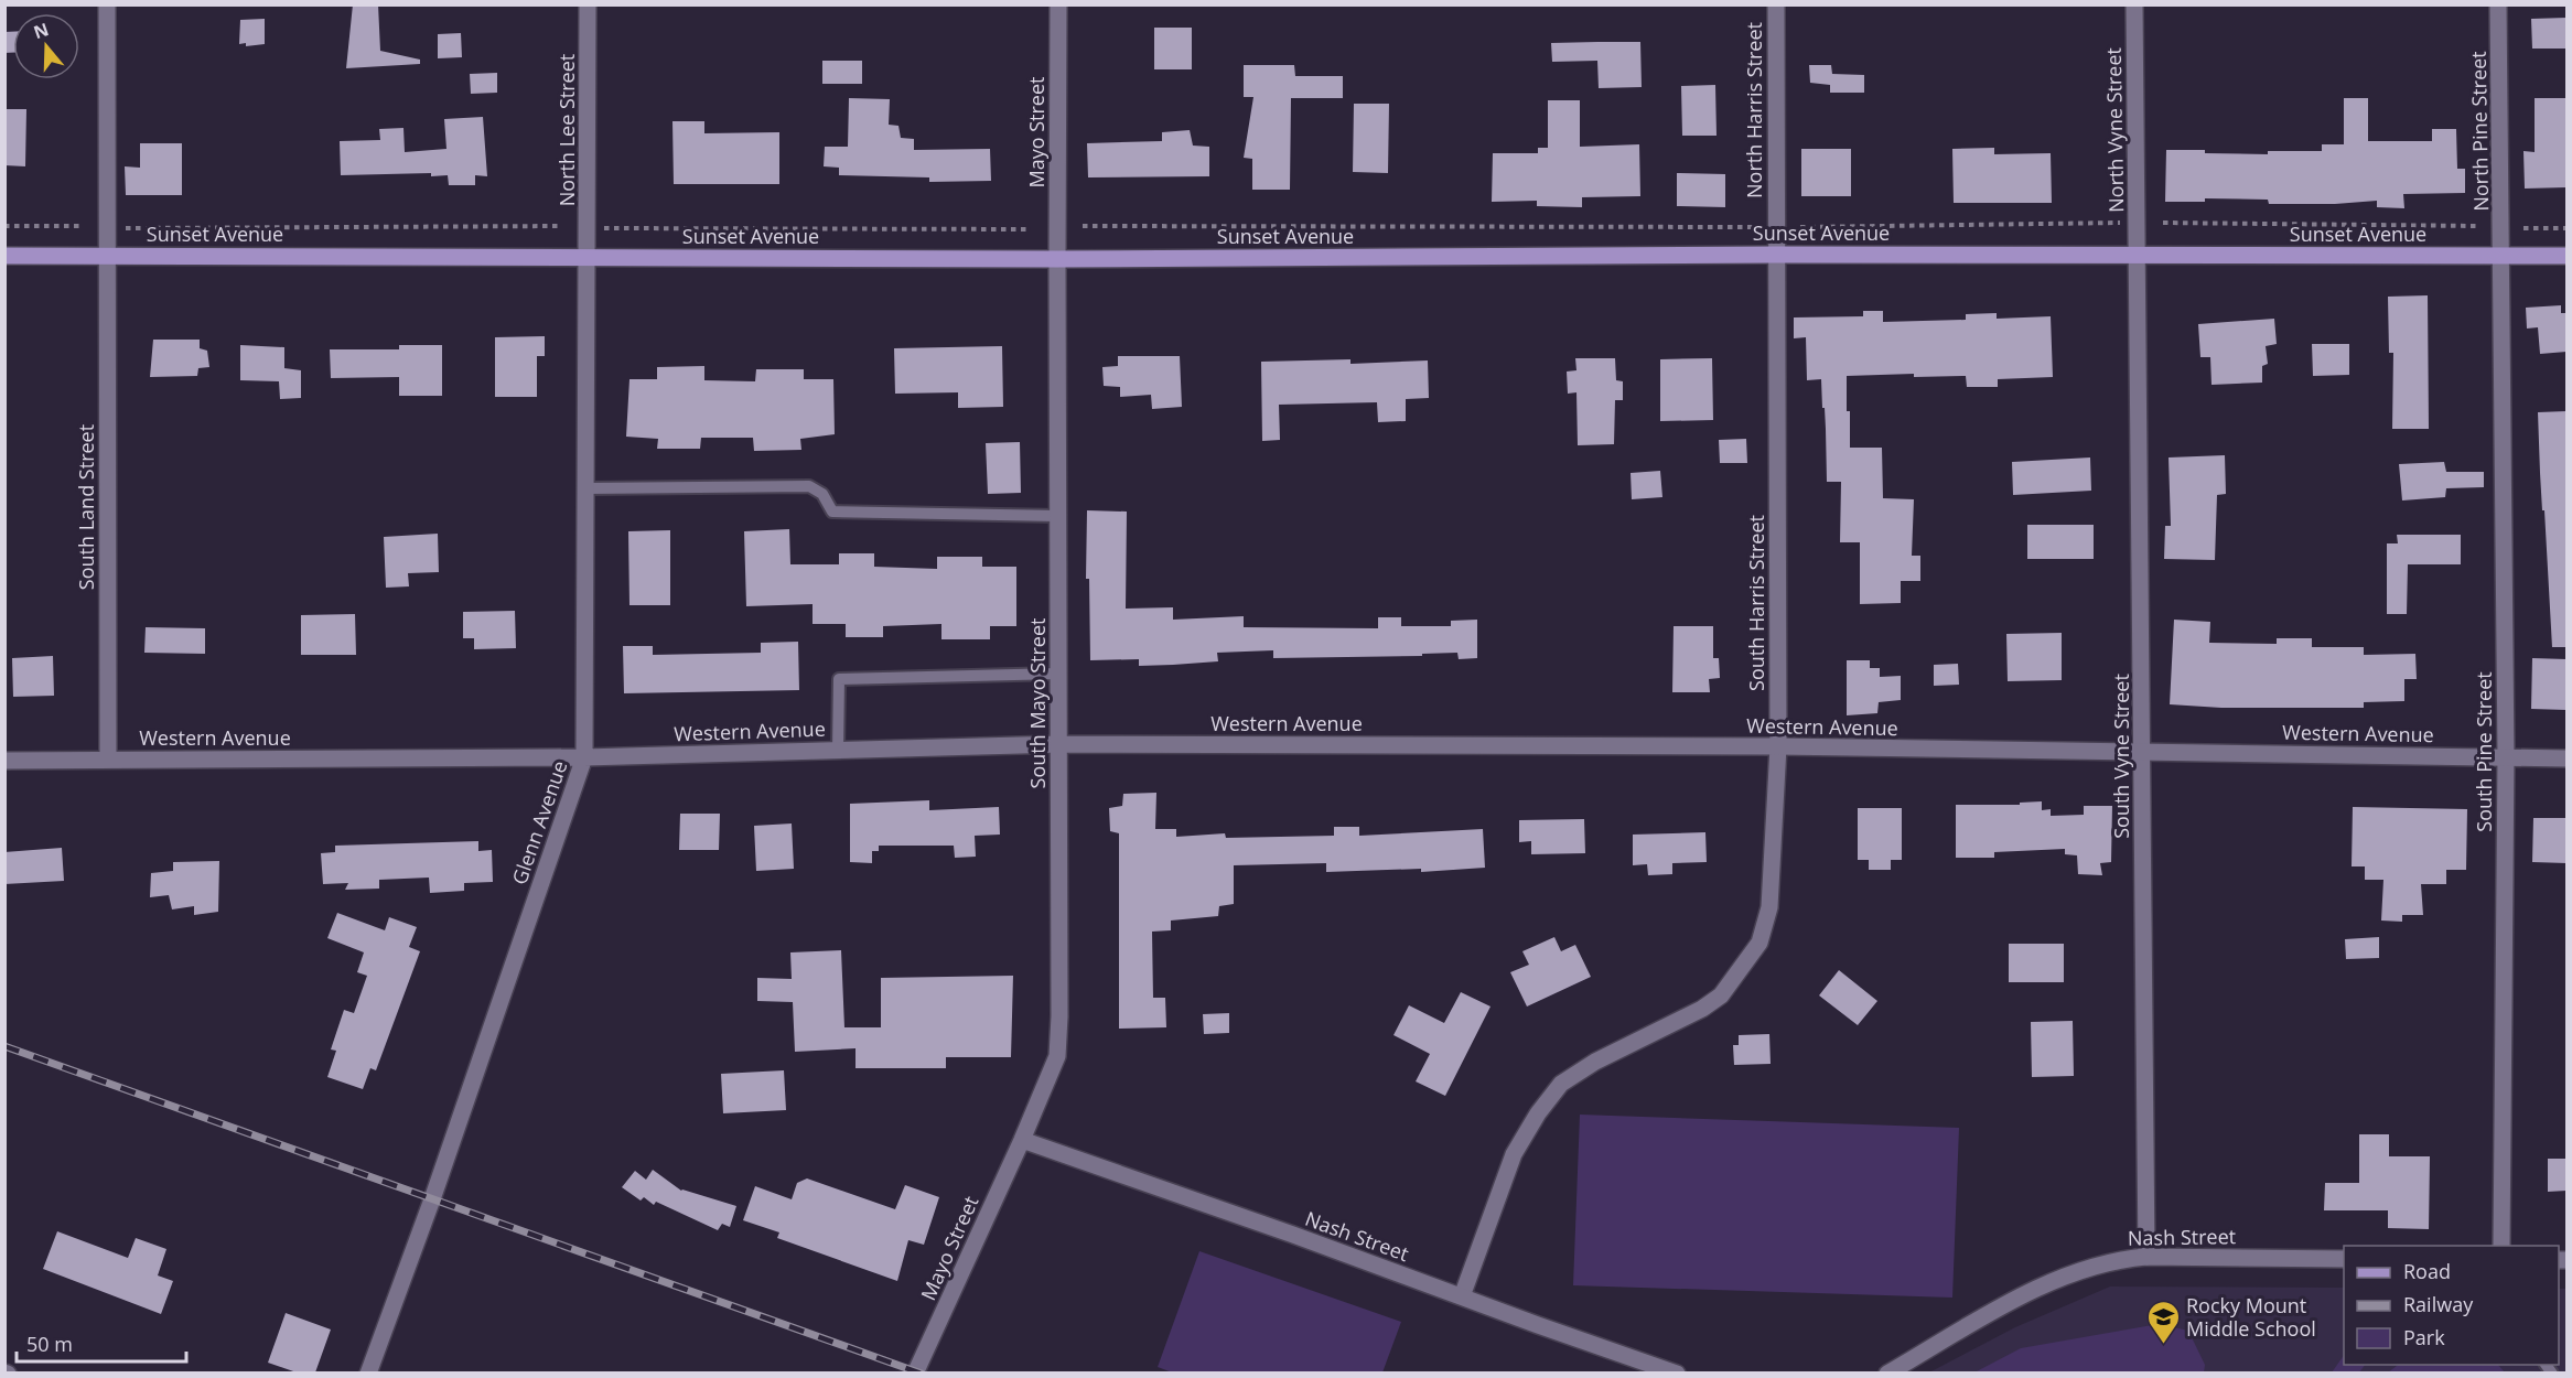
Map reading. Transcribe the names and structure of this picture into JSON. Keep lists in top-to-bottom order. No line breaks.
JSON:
{"streets":{"main road":["Sunset Avenue"],"street":["North Harris Street","North Lee Street","North Vyne Street","North Pine Street","Mayo Street","South Land Street","South Harris Street","South Mayo Street","Western Avenue","South Pine Street","South Vyne Street","Glenn Avenue","Nash Street"]},"crossings":[["North Harris Street","Sunset Avenue"],["North Harris Street","South Harris Street"],["North Lee Street","Sunset Avenue"],["North Lee Street","Glenn Avenue"],["North Vyne Street","Sunset Avenue"],["North Vyne Street","South Vyne Street"],["North Pine Street","Sunset Avenue"],["North Pine Street","South Pine Street"],["Mayo Street","Sunset Avenue"],["Mayo Street","South Mayo Street"],["Mayo Street","Nash Street"],["Sunset Avenue","South Land Street"],["Sunset Avenue","South Harris Street"],["Sunset Avenue","South Mayo Street"],["Sunset Avenue","South Pine Street"],["Sunset Avenue","South Vyne Street"],["Sunset Avenue","Glenn Avenue"],["South Land Street","Western Avenue"],["South Harris Street","Western Avenue"],["South Harris Street","Nash Street"],["South Mayo Street","Western Avenue"],["South Mayo Street","Nash Street"],["Western Avenue","South Pine Street"],["Western Avenue","South Vyne Street"],["Western Avenue","Glenn Avenue"],["South Vyne Street","Nash Street"]],"places":{"school or university":["Rocky Mount Middle School"]},"legend":["Road","Railway","Park"],"scale_bar":"50 m","north":"top"}
